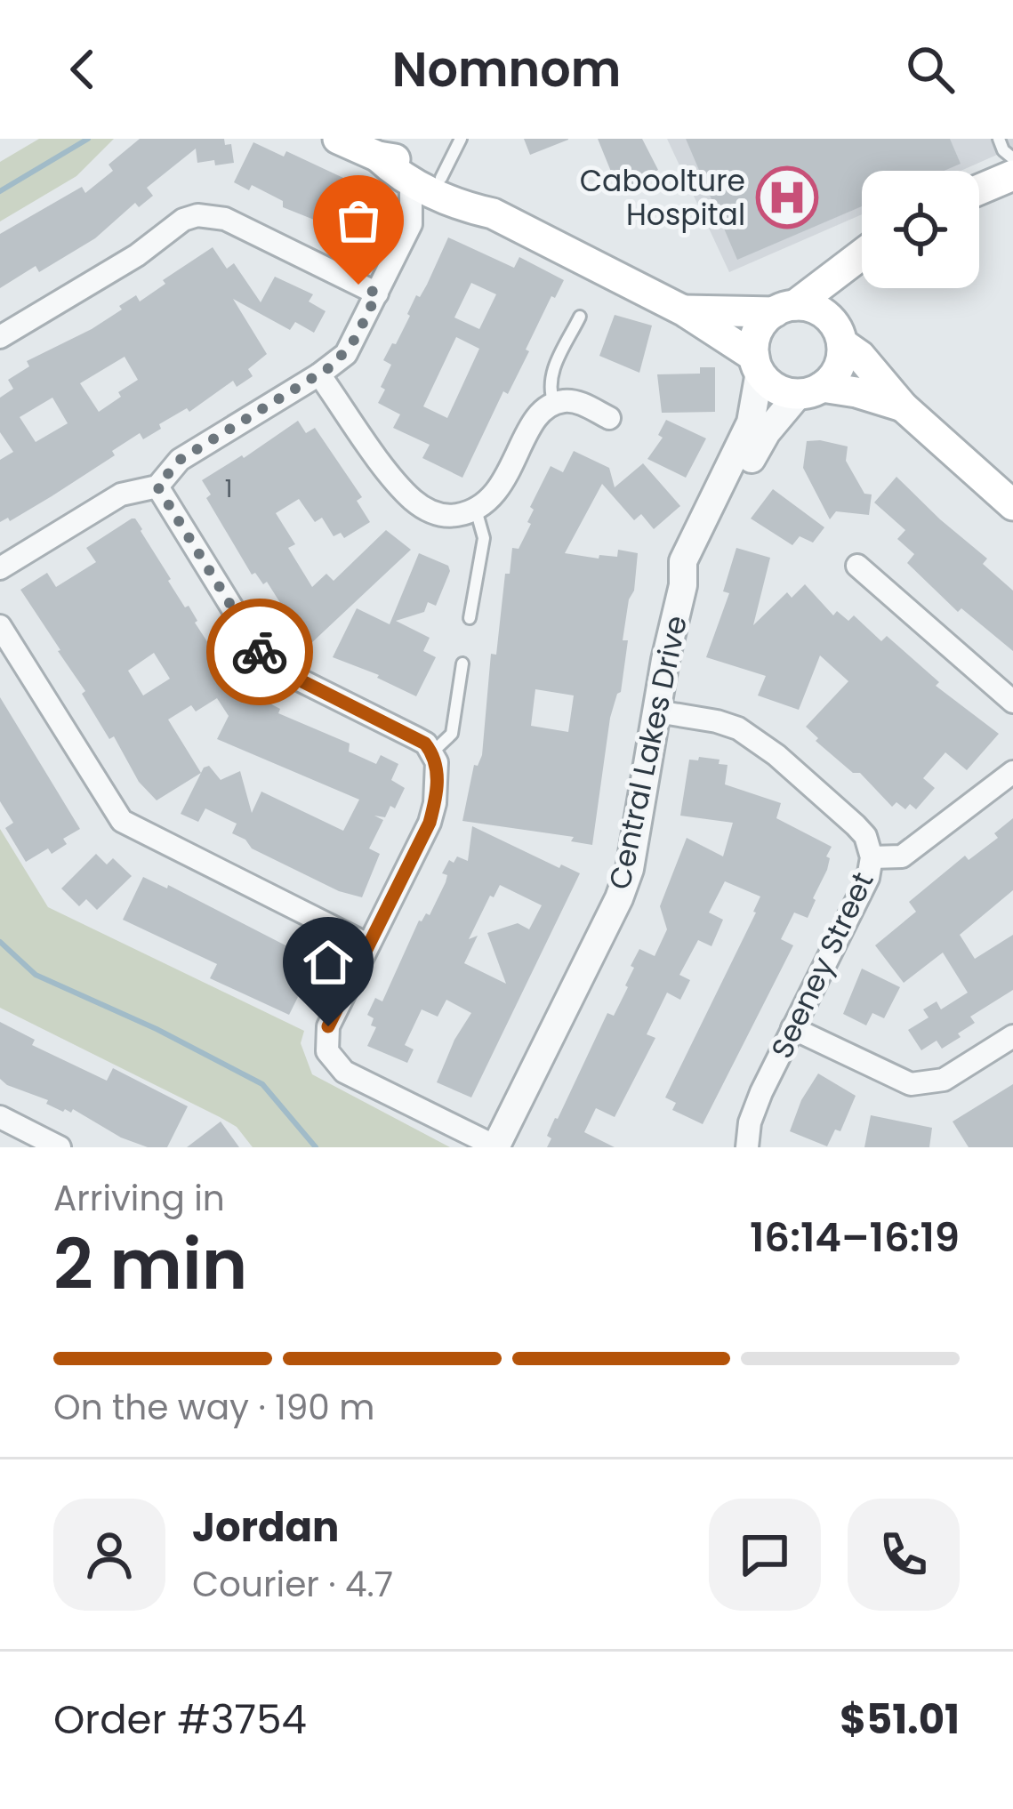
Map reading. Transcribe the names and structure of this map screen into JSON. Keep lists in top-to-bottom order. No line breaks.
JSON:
{"streets":{"street":["Central Lakes Drive","Seeney Street"]},"crossings":[["Central Lakes Drive","Seeney Street"]],"places":{"hospital":["Caboolture Hospital"]},"house_numbers":["1"],"page":{"header":"Nomnom","heading":["2 min","Arriving in","16:14–16:19"],"panel":["Jordan","Courier · 4.7","Order #3754","$51.01"],"bar":"On the way · 190 m"}}
